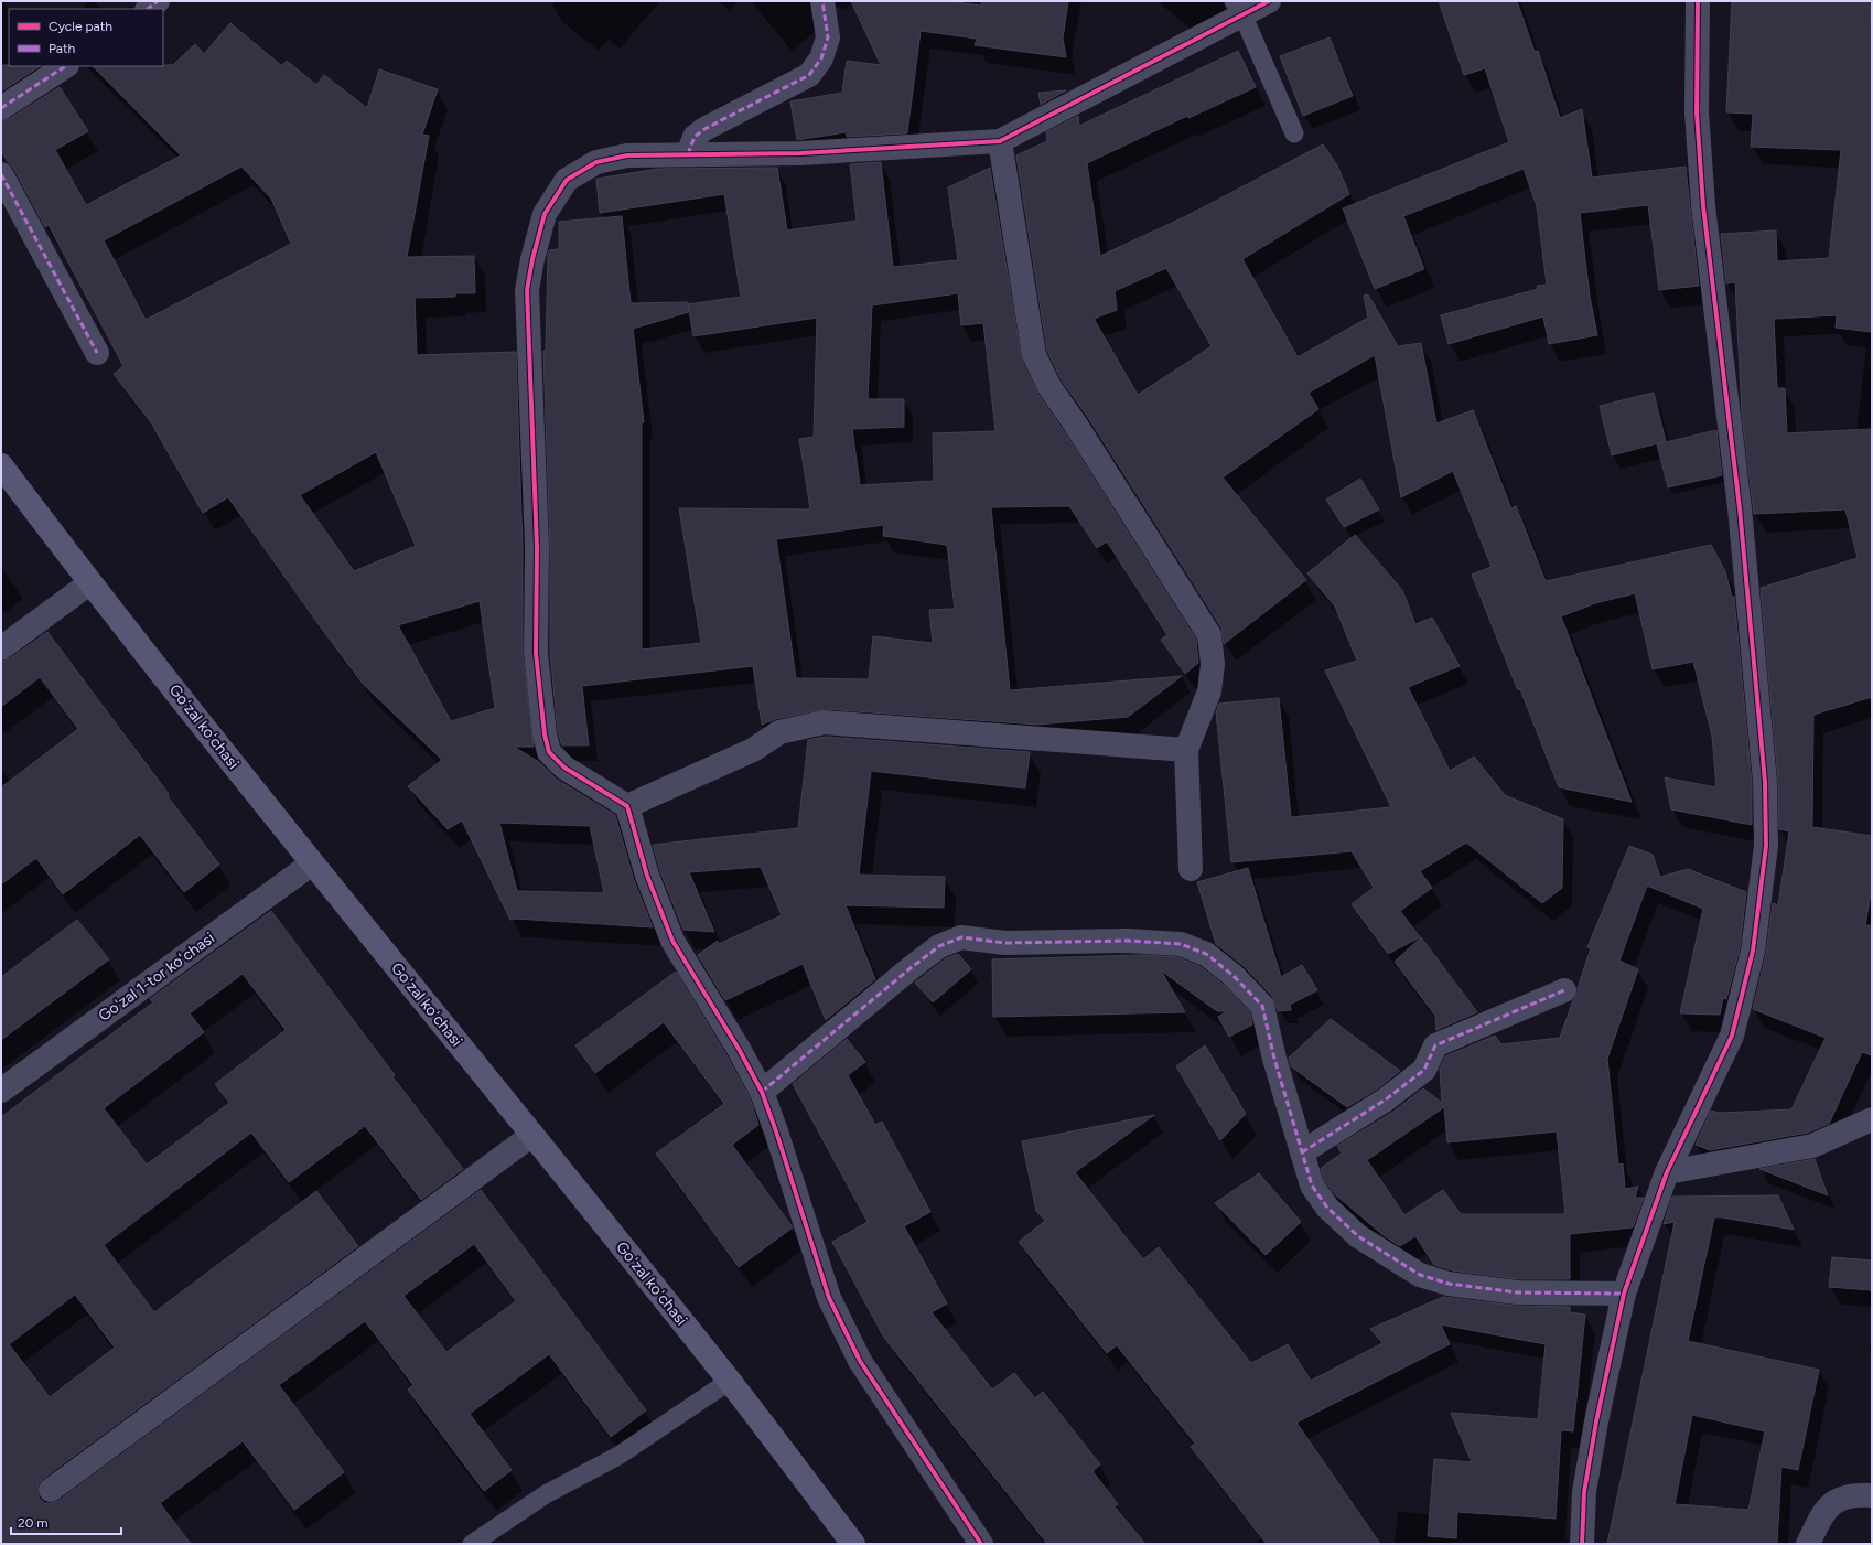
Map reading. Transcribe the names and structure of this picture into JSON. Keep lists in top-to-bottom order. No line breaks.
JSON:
{"streets":{"main road":["Goʻzal koʻchasi"],"street":["Goʻzal 1-tor koʻchasi"]},"crossings":[["Goʻzal koʻchasi","Goʻzal 1-tor koʻchasi"]],"legend":["Cycle path","Path"],"scale_bar":"20 m"}
